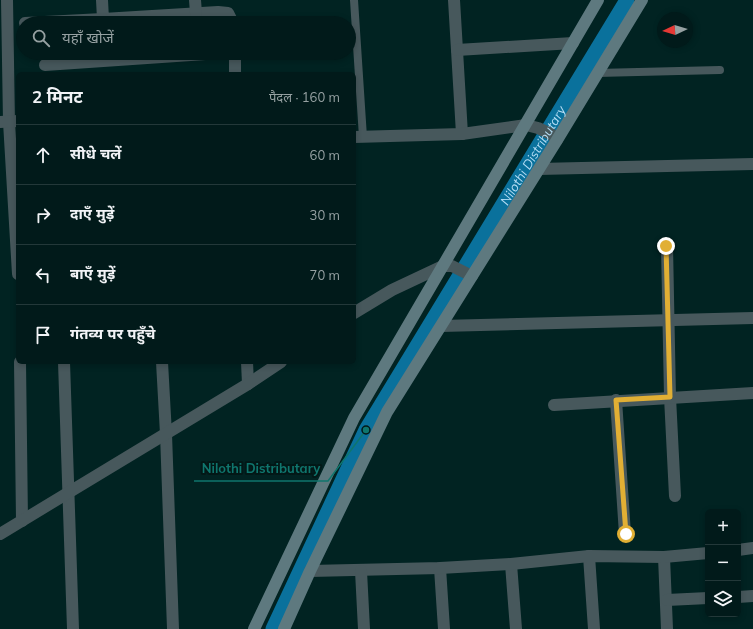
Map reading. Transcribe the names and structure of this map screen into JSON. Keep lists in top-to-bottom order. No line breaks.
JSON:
{"water":["Nilothi Distributary"],"places":["Nilothi Distributary"],"north":"left","page":{"search":"यहाँ खोजें","heading":["2 मिनट","पैदल · 160 m"],"list":[["सीधे चलें","60 m"],["दाएँ मुड़ें","30 m"],["बाएँ मुड़ें","70 m"],"गंतव्य पर पहुँचे"],"map_buttons":["+","−"]}}
